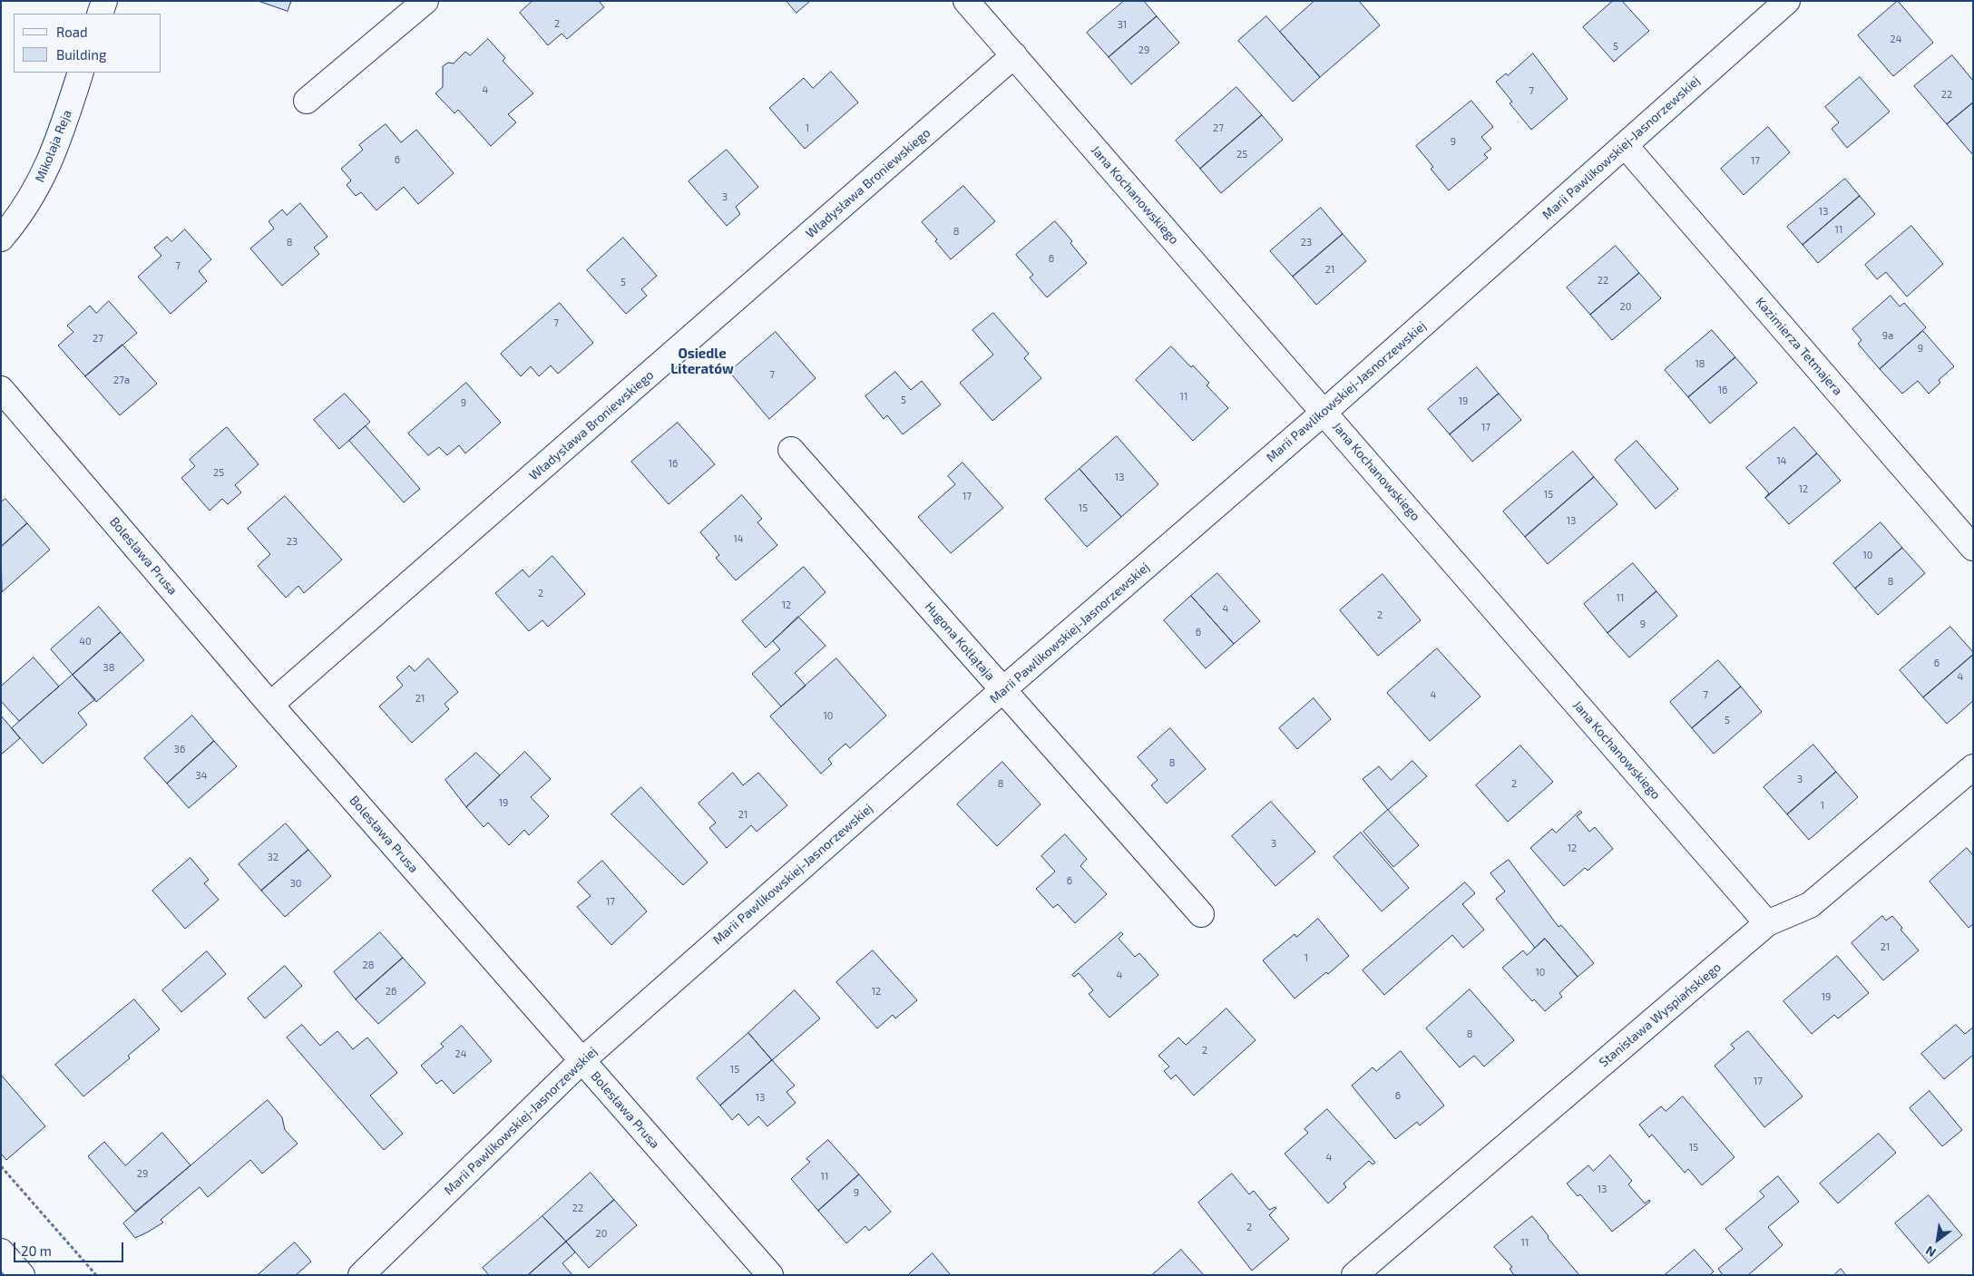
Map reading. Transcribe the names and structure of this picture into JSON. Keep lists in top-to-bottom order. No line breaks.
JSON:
{"streets":{"street":["Mikołaja Reja","Marii Pawlikowskiej-Jasnorzewskiej","Władysława Broniewskiego","Jana Kochanowskiego","Kazimierza Tetmajera","Bolesława Prusa","Hugona Kołłątaja","Stanisława Wyspiańskiego"]},"crossings":[["Marii Pawlikowskiej-Jasnorzewskiej","Jana Kochanowskiego"],["Marii Pawlikowskiej-Jasnorzewskiej","Kazimierza Tetmajera"],["Marii Pawlikowskiej-Jasnorzewskiej","Bolesława Prusa"],["Marii Pawlikowskiej-Jasnorzewskiej","Hugona Kołłątaja"],["Władysława Broniewskiego","Jana Kochanowskiego"],["Władysława Broniewskiego","Bolesława Prusa"],["Jana Kochanowskiego","Stanisława Wyspiańskiego"]],"districts":["Osiedle Literatów"],"house_numbers":["2","31","24","5","29","4","7","22","1","27","9","25","6","17","3","13","11","8","8","23","6","7","21","22","5","20","7","9a","27","9","18","7","27a","16","11","5","19","9","17","14","16","25","13","12","15","17","15","13","14","23","10","8","2","11","12","4","2","9","6","40","6","38","4","4","7","21","10","5","36","8","34","3","8","2","19","1","21","3","12","32","6","30","17","21","1","28","10","4","26","12","19","8","2","24","15","17","6","13","15","4","29","11","13","9","22","2","20","11"],"legend":["Road","Building"],"scale_bar":"20 m","north":"bottom left"}
